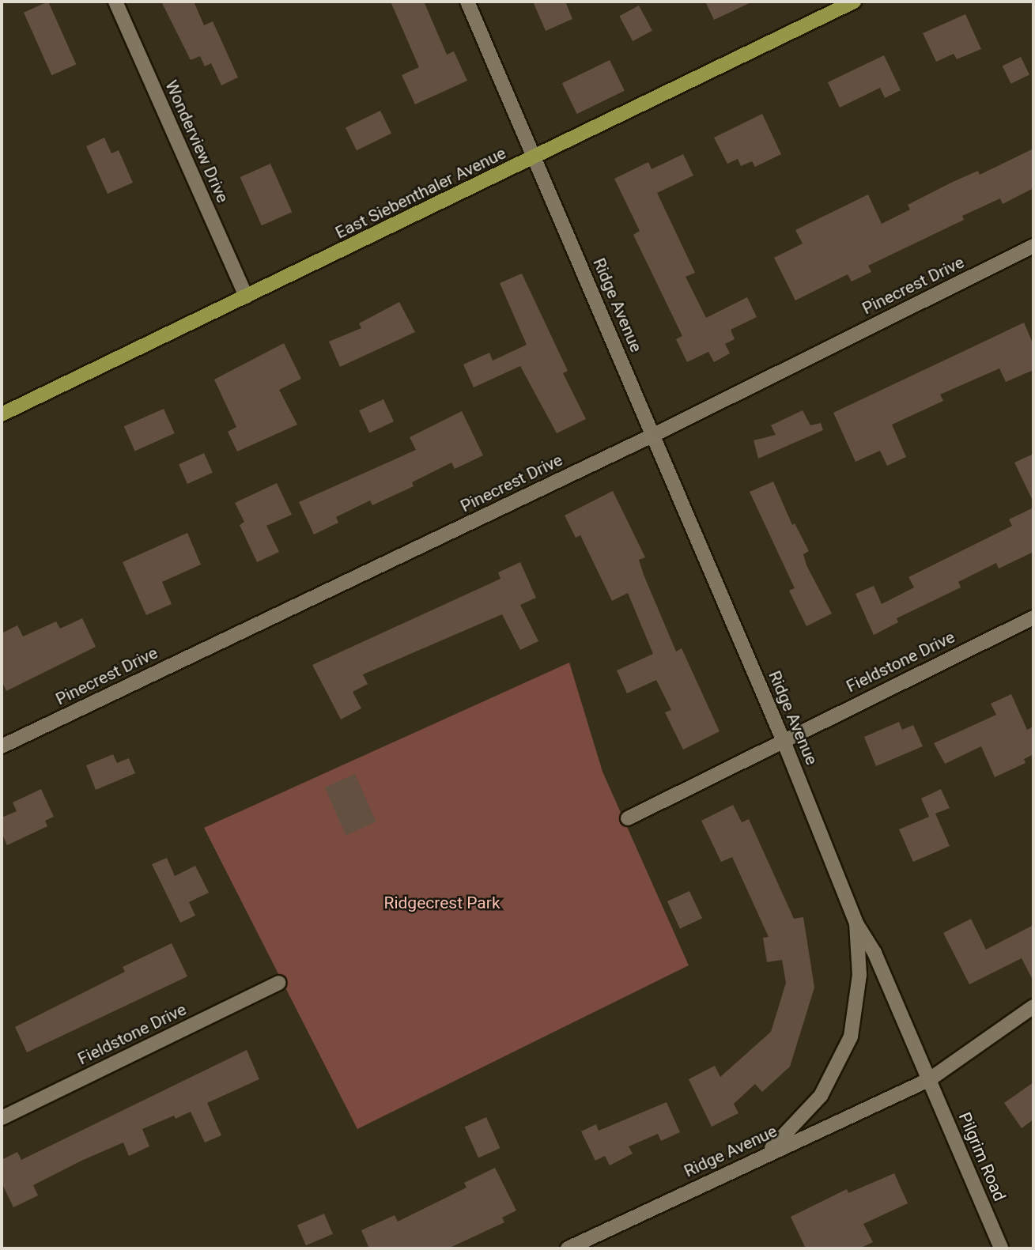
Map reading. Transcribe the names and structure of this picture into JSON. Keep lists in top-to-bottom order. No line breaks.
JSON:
{"streets":{"main road":["East Siebenthaler Avenue"],"street":["Wonderview Drive","Pinecrest Drive","Ridge Avenue","Fieldstone Drive","Pilgrim Road"]},"crossings":[["Wonderview Drive","East Siebenthaler Avenue"],["East Siebenthaler Avenue","Ridge Avenue"],["Pinecrest Drive","Ridge Avenue"],["Ridge Avenue","Fieldstone Drive"],["Ridge Avenue","Pilgrim Road"]],"parks":["Ridgecrest Park"]}
